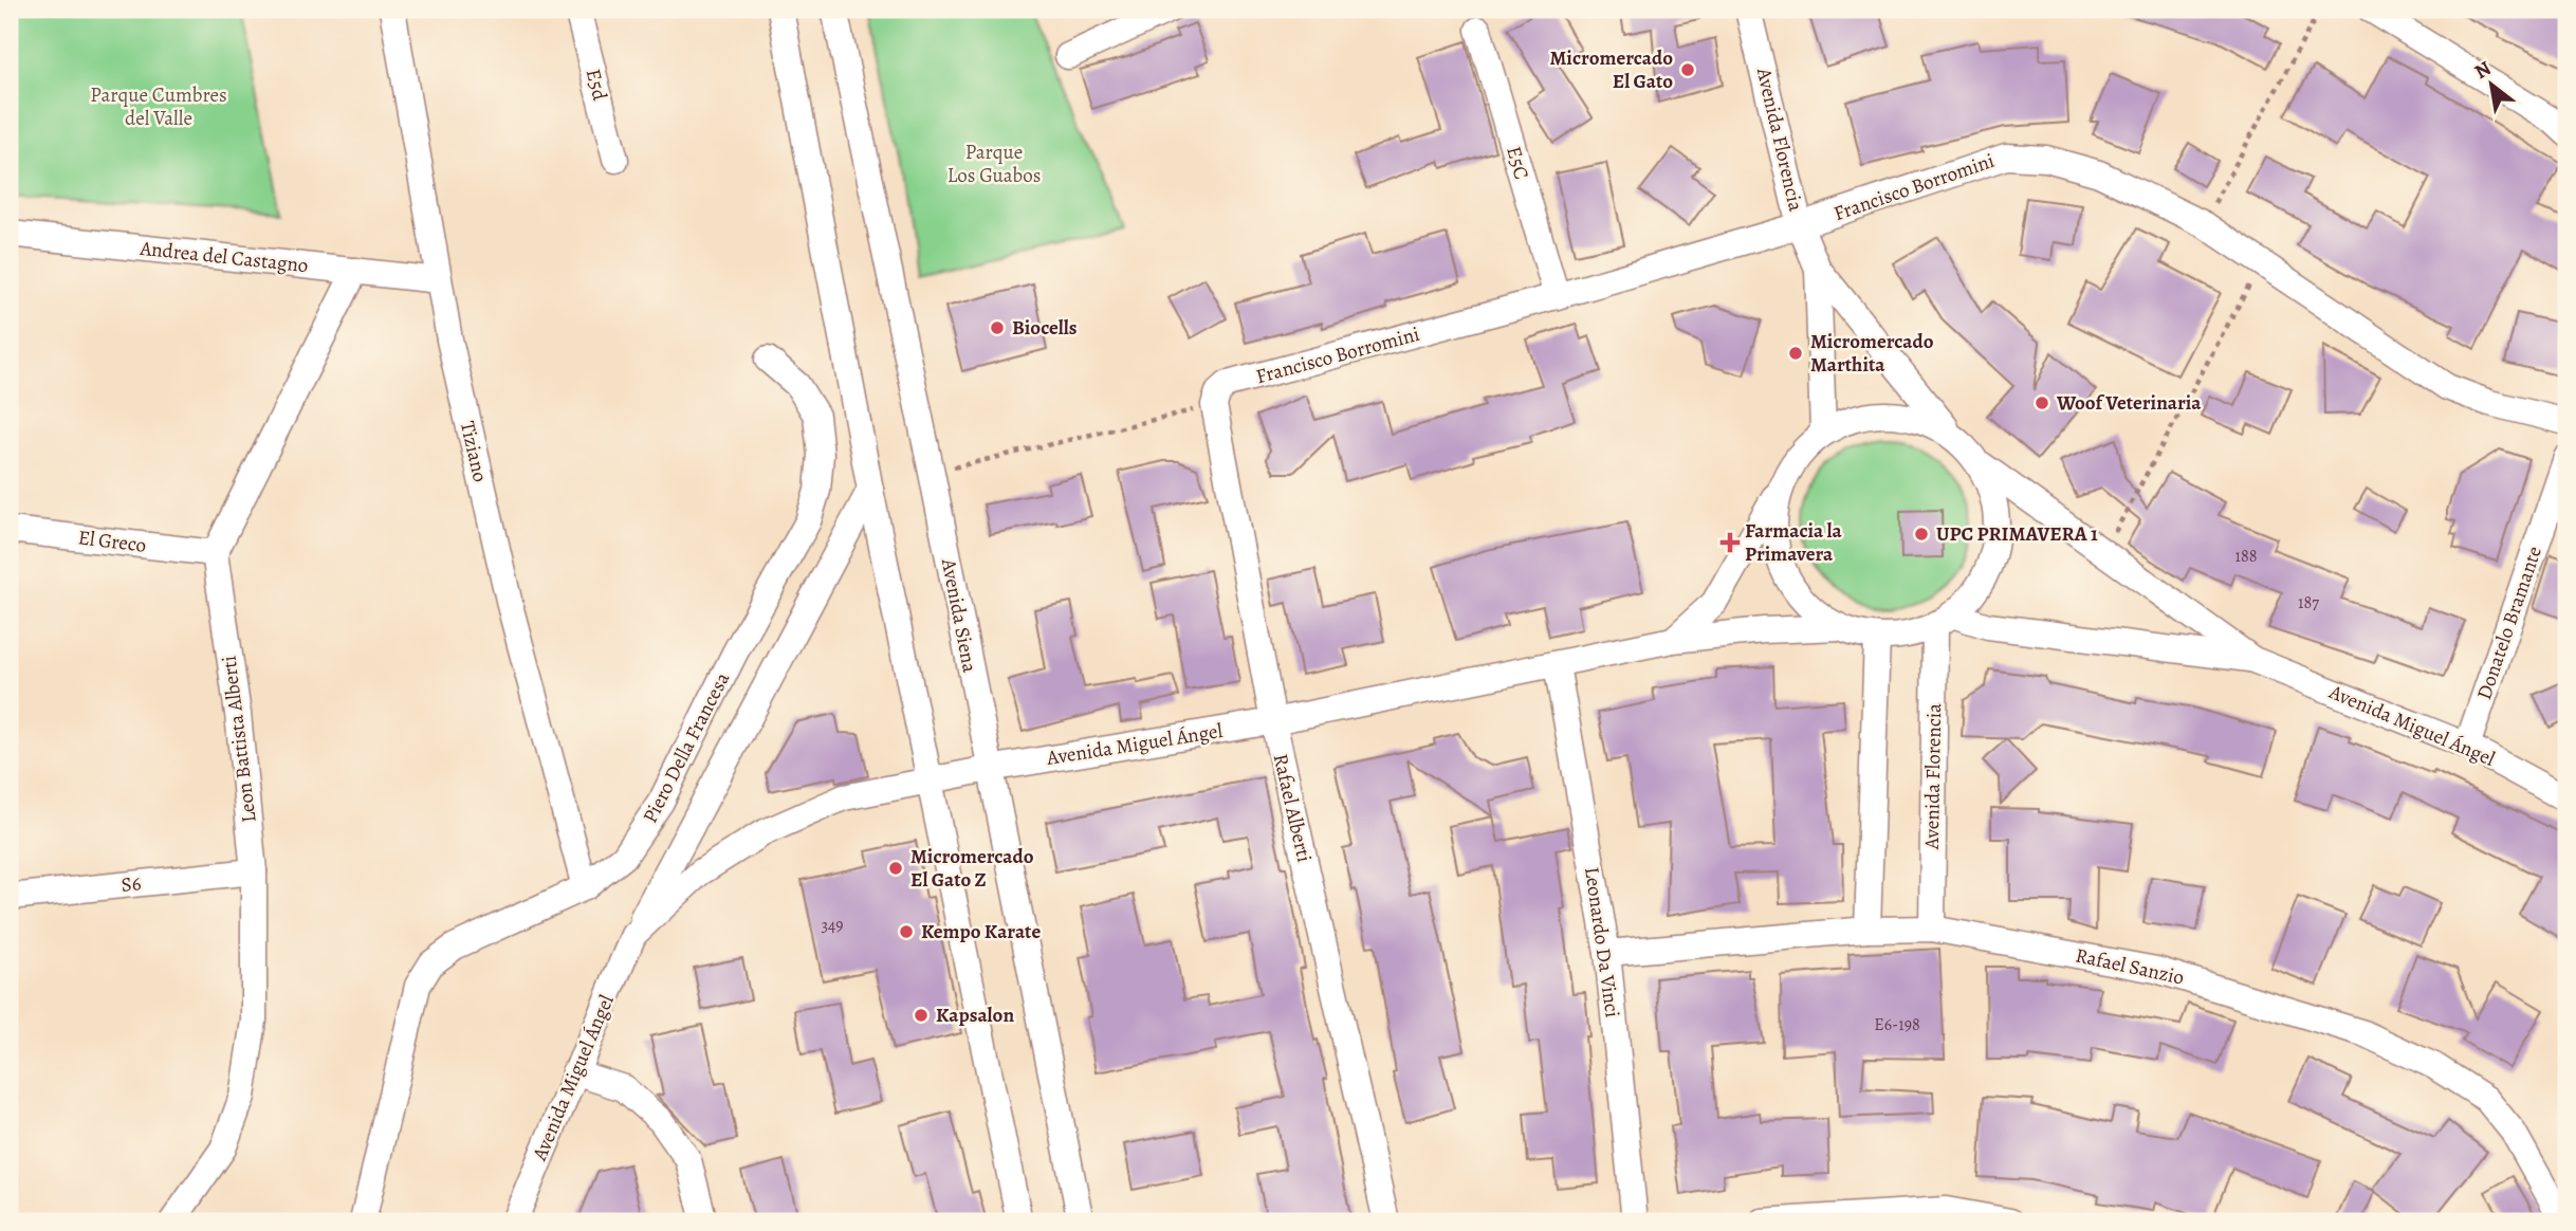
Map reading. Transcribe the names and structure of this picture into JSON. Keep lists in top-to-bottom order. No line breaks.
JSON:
{"streets":{"street":["E5d","Avenida Florencia","E5C","Francisco Borromini","Andrea del Castagno","Tiziano","El Greco","Avenida Siena","Donatelo Bramante","Avenida Miguel Ángel","Leon Battista Alberti","Piero Della Francesa","Rafael Alberti","S6","Leonardo Da Vinci","Rafael Sanzio"]},"crossings":[["Avenida Florencia","Francisco Borromini"],["Avenida Florencia","Avenida Miguel Ángel"],["Avenida Florencia","Rafael Sanzio"],["E5C","Francisco Borromini"],["Francisco Borromini","Rafael Alberti"],["Andrea del Castagno","Tiziano"],["Tiziano","Piero Della Francesa"],["El Greco","Leon Battista Alberti"],["Avenida Siena","Avenida Miguel Ángel"],["Donatelo Bramante","Avenida Miguel Ángel"],["Avenida Miguel Ángel","Rafael Alberti"],["Avenida Miguel Ángel","Leonardo Da Vinci"],["Leon Battista Alberti","S6"],["Leonardo Da Vinci","Rafael Sanzio"]],"parks":["Parque Cumbres del Valle","Parque Los Guabos"],"places":{"other":["Micromercado El Gato","Biocells","Micromercado Marthita","Woof Veterinaria","UPC PRIMAVERA 1","Micromercado El Gato Z","Kempo Karate","Kapsalon"],"health":["Farmacia la Primavera"]},"house_numbers":["188","187","349","E6-198"],"north":"top left"}
